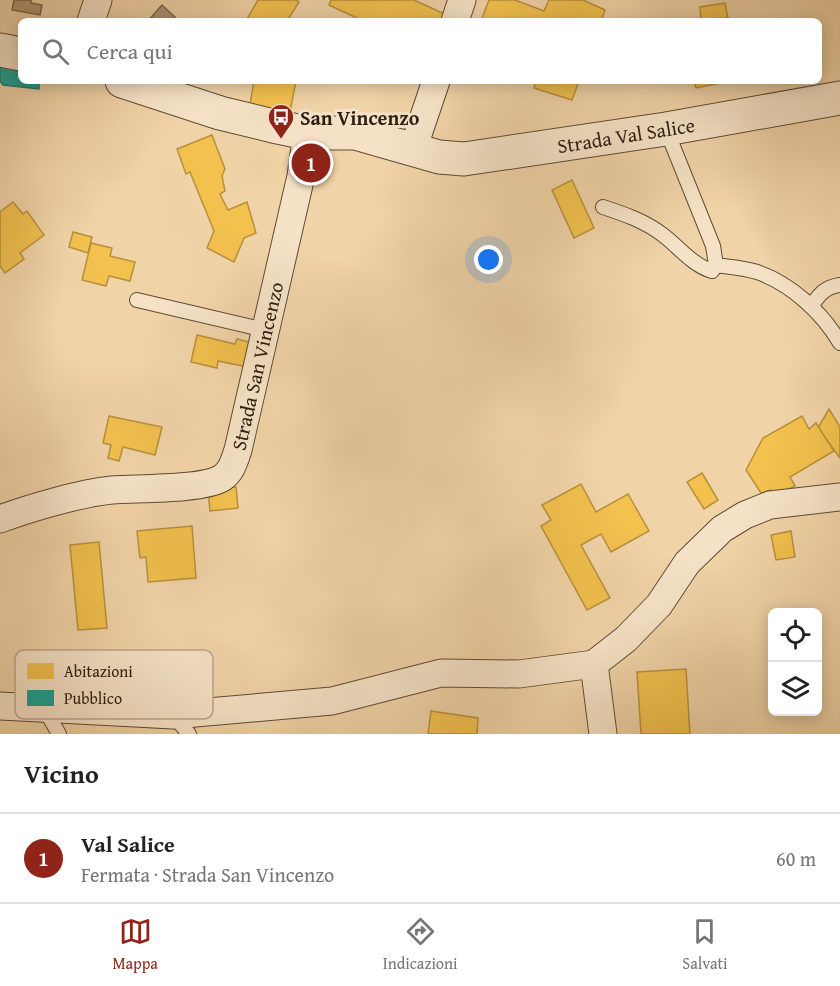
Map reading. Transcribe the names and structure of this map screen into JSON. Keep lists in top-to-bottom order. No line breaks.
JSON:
{"streets":{"street":["Strada Val Salice","Strada San Vincenzo"]},"crossings":[["Strada Val Salice","Strada San Vincenzo"]],"places":{"bus stop":["San Vincenzo"]},"legend":["Abitazioni","Pubblico"],"page":{"search":"Cerca qui","pins":"1","heading":"Vicino","list":[{"mark":"1","name":"Val Salice","note":"Fermata · Strada San Vincenzo","value":"60 m"}],"nav":["Mappa","Indicazioni","Salvati"]}}
